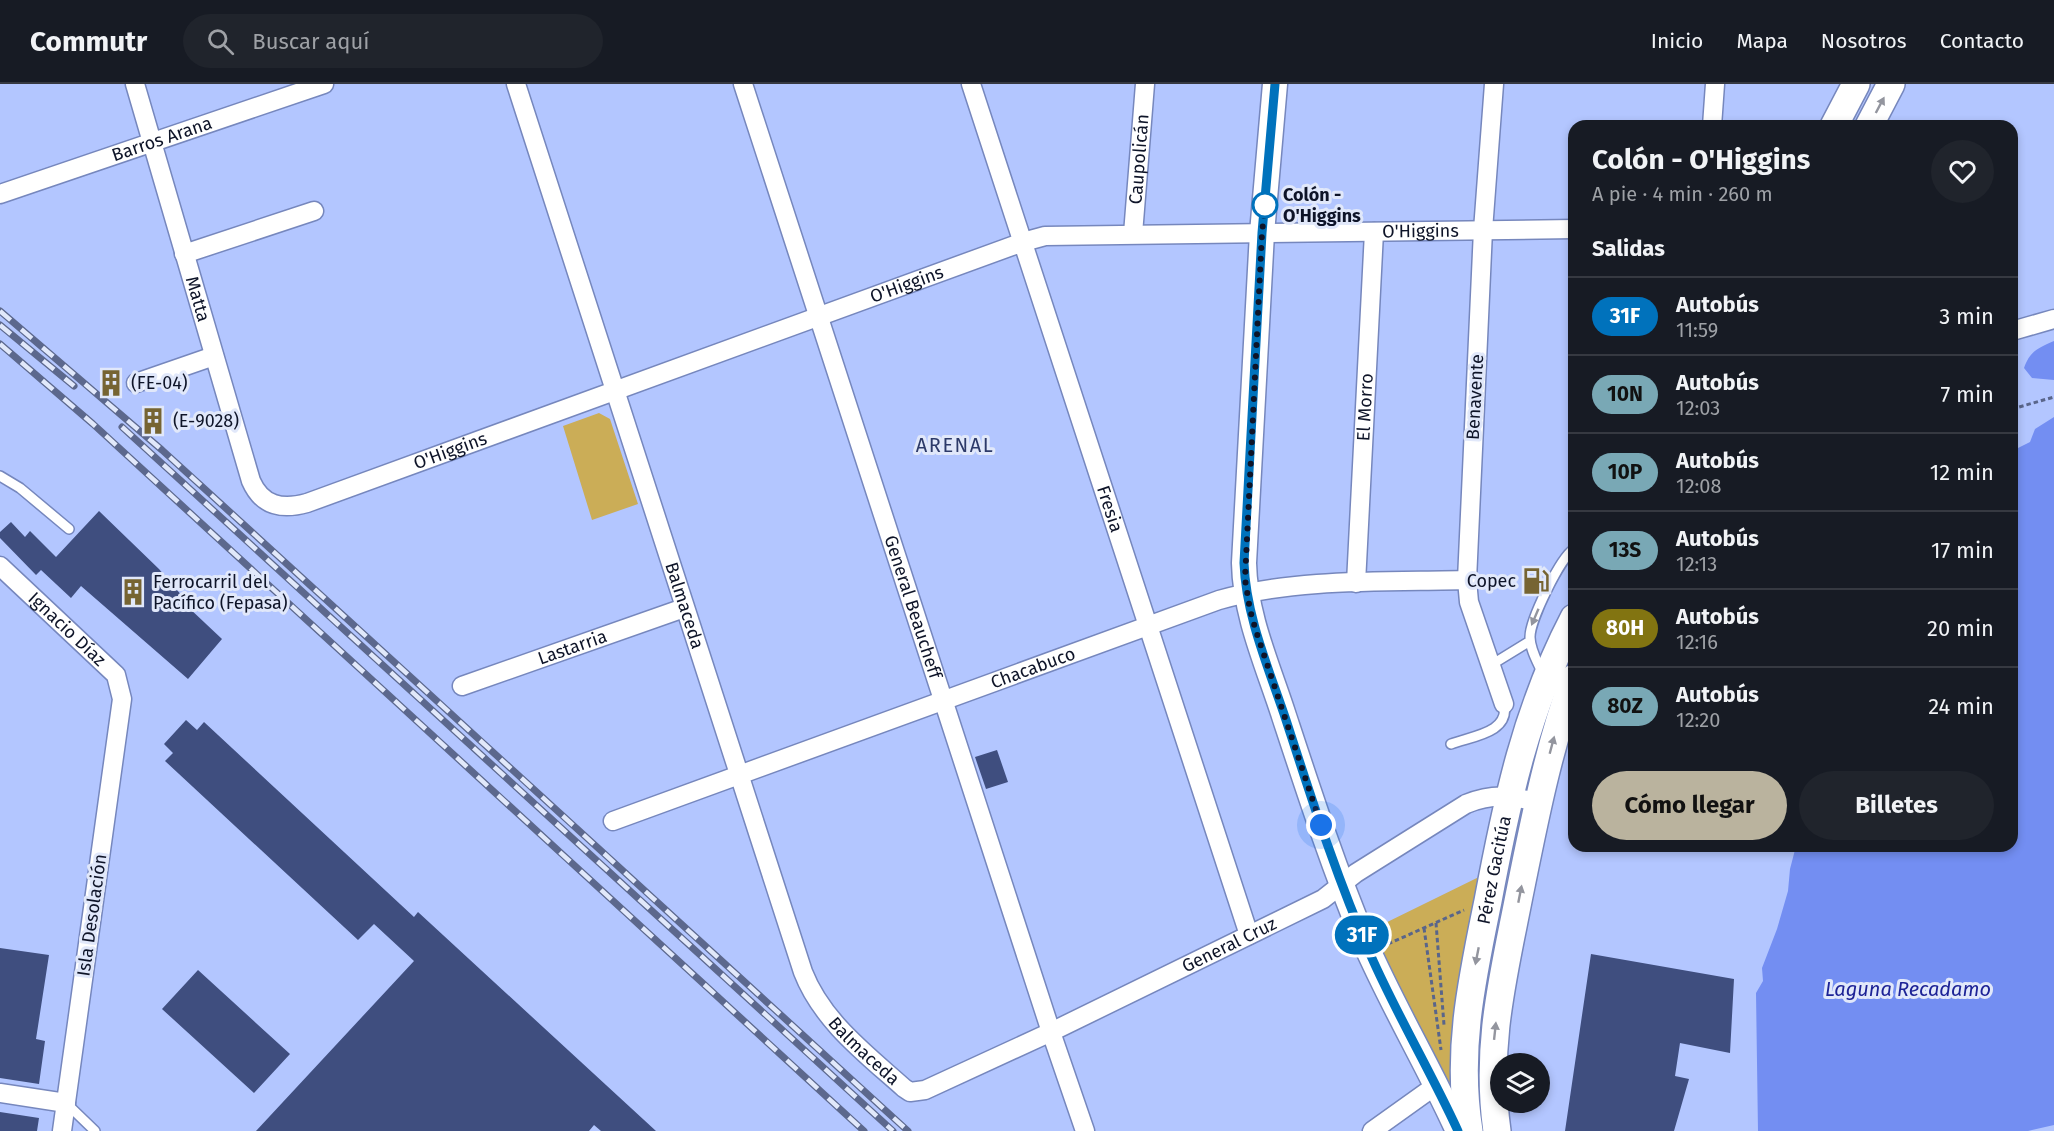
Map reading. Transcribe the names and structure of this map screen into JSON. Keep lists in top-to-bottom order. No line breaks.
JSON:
{"streets":{"main road":["Pérez Gacitúa"],"street":["Barros Arana","Caupolicán","O'Higgins","Matta","Benavente","El Morro","Fresia","Balmaceda","General Beaucheff","Ignacio Díaz","Lastarria","Chacabuco","Isla Desolación","General Cruz"]},"crossings":[["Barros Arana","Matta"],["Caupolicán","O'Higgins"],["O'Higgins","Matta"],["O'Higgins","Benavente"],["O'Higgins","El Morro"],["O'Higgins","Fresia"],["O'Higgins","Balmaceda"],["O'Higgins","General Beaucheff"],["Benavente","Chacabuco"],["El Morro","Chacabuco"],["Fresia","Chacabuco"],["Fresia","General Cruz"],["Balmaceda","Lastarria"],["Balmaceda","Chacabuco"],["Balmaceda","General Cruz"],["General Beaucheff","Chacabuco"],["General Beaucheff","General Cruz"],["Ignacio Díaz","Isla Desolación"],["Pérez Gacitúa","General Cruz"]],"districts":["ARENAL"],"water":["Laguna Recadamo"],"places":{"other":["Colón - O'Higgins"],"building":["(FE-04)","(E-9028)","Ferrocarril del Pacífico (Fepasa)"],"fuel station":["Copec"]},"lines":["bus line 31F"],"page":{"header":"Commutr","search":"Buscar aquí","nav":["Inicio","Mapa","Nosotros","Contacto"],"on_map":"31F","heading":[["Colón - O'Higgins","A pie · 4 min · 260 m"],"Salidas"],"list":[{"mark":"31F","name":"Autobús","note":"11:59","value":"3 min"},{"mark":"10N","name":"Autobús","note":"12:03","value":"7 min"},{"mark":"10P","name":"Autobús","note":"12:08","value":"12 min"},{"mark":"13S","name":"Autobús","note":"12:13","value":"17 min"},{"mark":"80H","name":"Autobús","note":"12:16","value":"20 min"},{"mark":"80Z","name":"Autobús","note":"12:20","value":"24 min"}],"buttons":["Cómo llegar","Billetes"]}}
